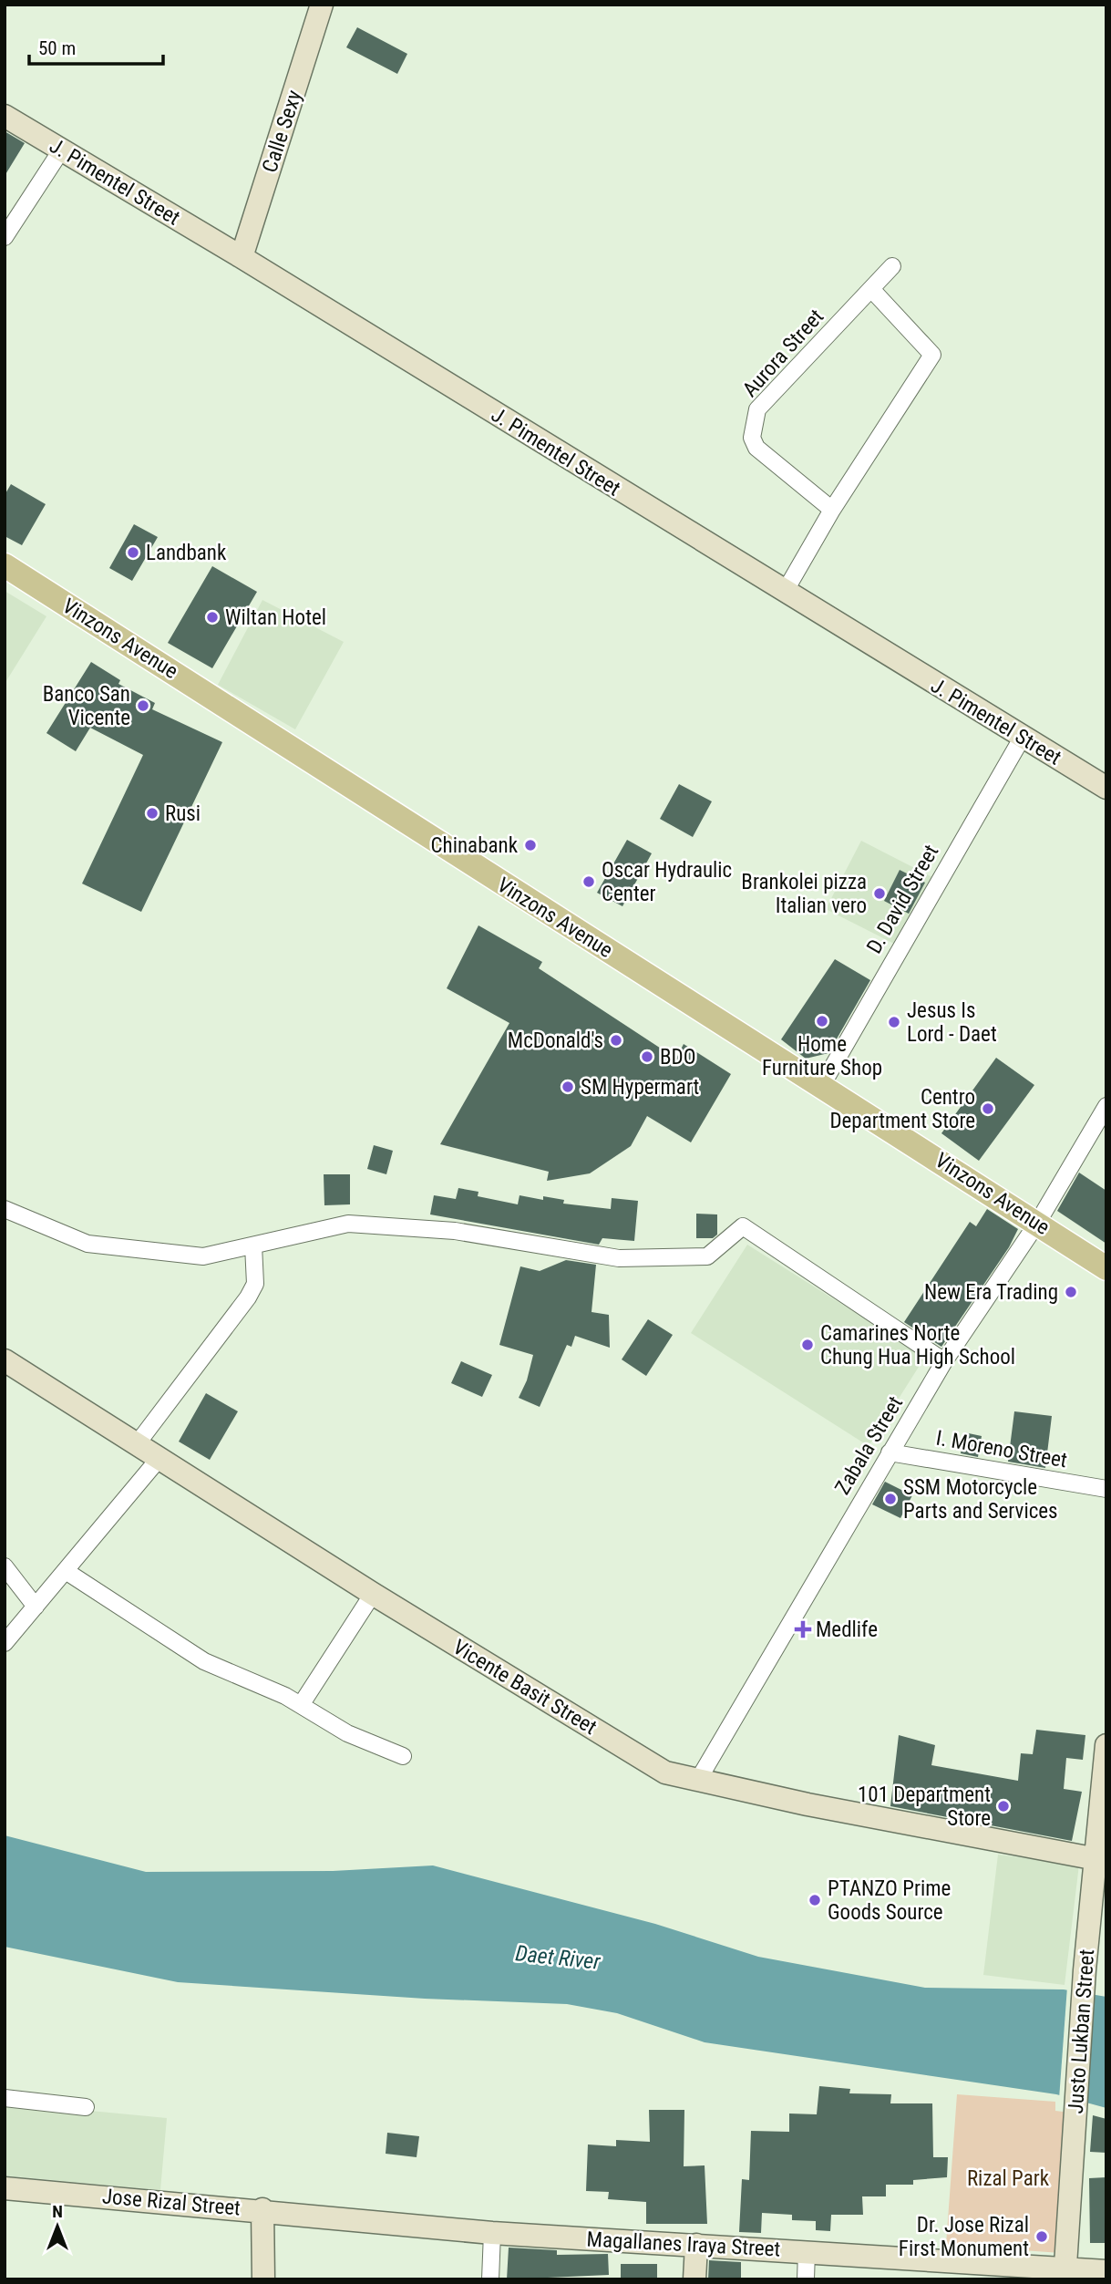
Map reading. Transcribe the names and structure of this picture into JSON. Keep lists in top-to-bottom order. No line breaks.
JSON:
{"streets":{"main road":["Vinzons Avenue"],"street":["Calle Sexy","J. Pimentel Street","Aurora Street","D. David Street","Zabala Street","I. Moreno Street","Vicente Basit Street","Justo Lukban Street","Jose Rizal Street","Magallanes Iraya Street"]},"crossings":[["Calle Sexy","J. Pimentel Street"],["J. Pimentel Street","D. David Street"],["Vinzons Avenue","D. David Street"],["Vinzons Avenue","Zabala Street"],["Zabala Street","I. Moreno Street"],["Zabala Street","Vicente Basit Street"],["Vicente Basit Street","Justo Lukban Street"],["Justo Lukban Street","Magallanes Iraya Street"],["Jose Rizal Street","Magallanes Iraya Street"]],"water":["Daet River"],"parks":["Rizal Park"],"places":{"other":["Landbank","Wiltan Hotel","Banco San Vicente","Rusi","Chinabank","Oscar Hydraulic Center","Brankolei pizza Italian vero","Home Furniture Shop","Jesus Is Lord - Daet","McDonald's","BDO","SM Hypermart","Centro Department Store","New Era Trading","Camarines Norte Chung Hua High School","SSM Motorcycle Parts and Services","101 Department Store","PTANZO Prime Goods Source","Dr. Jose Rizal First Monument"],"health":["Medlife"]},"scale_bar":"50 m","north":"top"}
